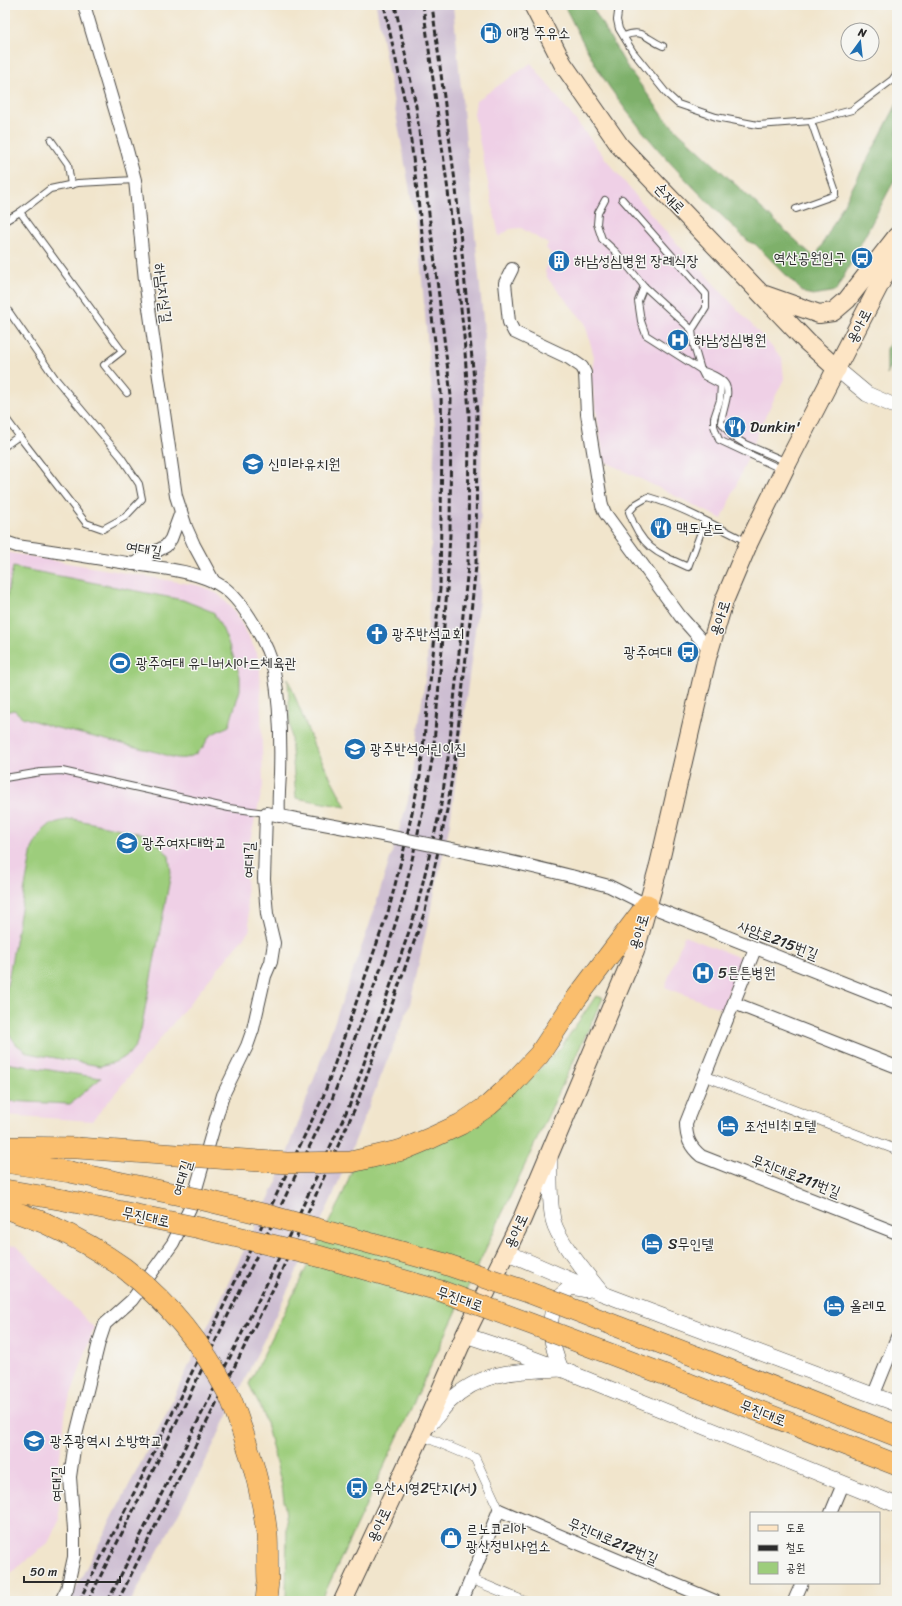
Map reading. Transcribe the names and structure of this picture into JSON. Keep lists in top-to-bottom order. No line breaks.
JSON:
{"streets":{"highway":["무진대로"],"main road":["손재로","용아로"],"street":["하남지실길","여대길","사암로215번길","무진대로211번길","무진대로212번길"]},"crossings":[["손재로","용아로"],["하남지실길","여대길"],["용아로","사암로215번길"],["여대길","사암로215번길"]],"places":{"fuel station":["애경 주유소"],"bus stop":["역산공원입구","광주여대","우산시영2단지(서)"],"building":["하남성심병원 장례식장"],"hospital":["하남성심병원","5튼튼병원"],"restaurant":["Dunkin'","맥도날드"],"school or university":["신미라유치원","광주반석어린이집","광주여자대학교","광주광역시 소방학교"],"church":["광주반석교회"],"sports":["광주여대 유니버시아드체육관"],"hotel":["조선비취모텔","S무인텔","올레모"],"shop":["르노코리아 광산정비사업소"]},"legend":["도로","철도","공원"],"scale_bar":"50 m","north":"top"}
